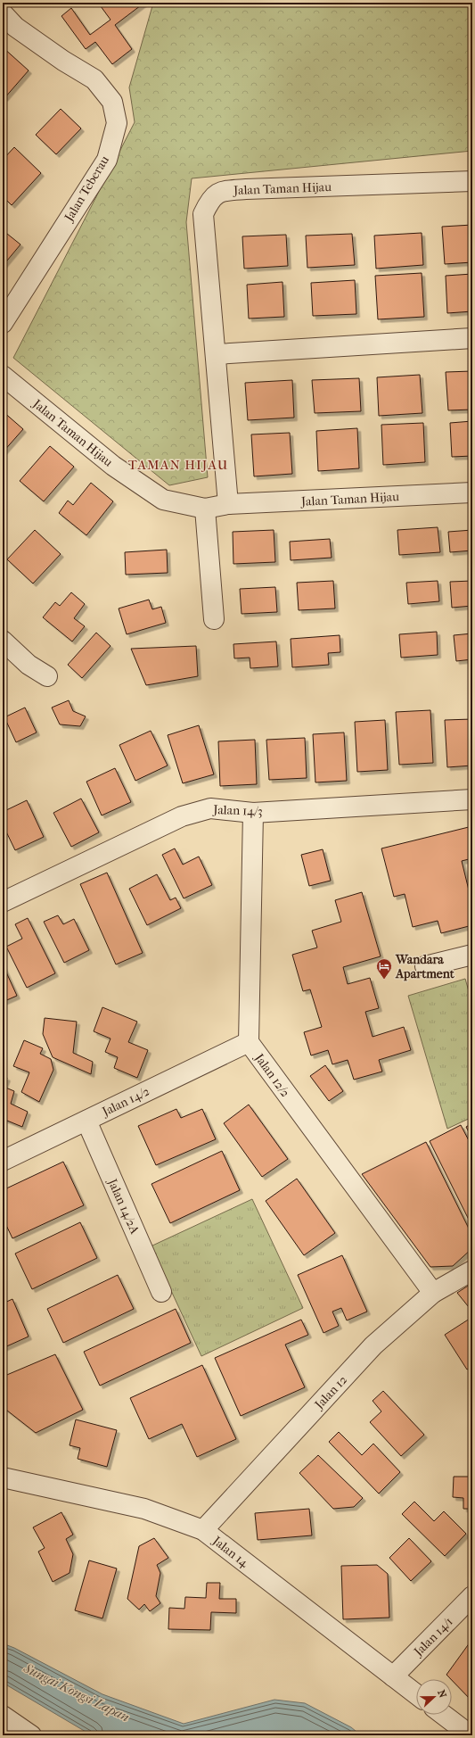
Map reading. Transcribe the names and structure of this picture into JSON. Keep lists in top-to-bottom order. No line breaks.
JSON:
{"streets":{"street":["Jalan Teberau","Jalan Taman Hijau","Jalan 14/3","Jalan 12/2","Jalan 14/2","Jalan 14/2A","Jalan 12","Jalan 14","Jalan 14/1"]},"crossings":[["Jalan 14/3","Jalan 12/2"],["Jalan 12/2","Jalan 14/2"],["Jalan 12/2","Jalan 12"],["Jalan 14/2","Jalan 14/2A"],["Jalan 12","Jalan 14"],["Jalan 14","Jalan 14/1"]],"districts":["TAMAN HIJAU"],"water":["Sungai Kongsi Lapan"],"places":{"hotel":["Wandara Apartment"]},"north":"right"}
